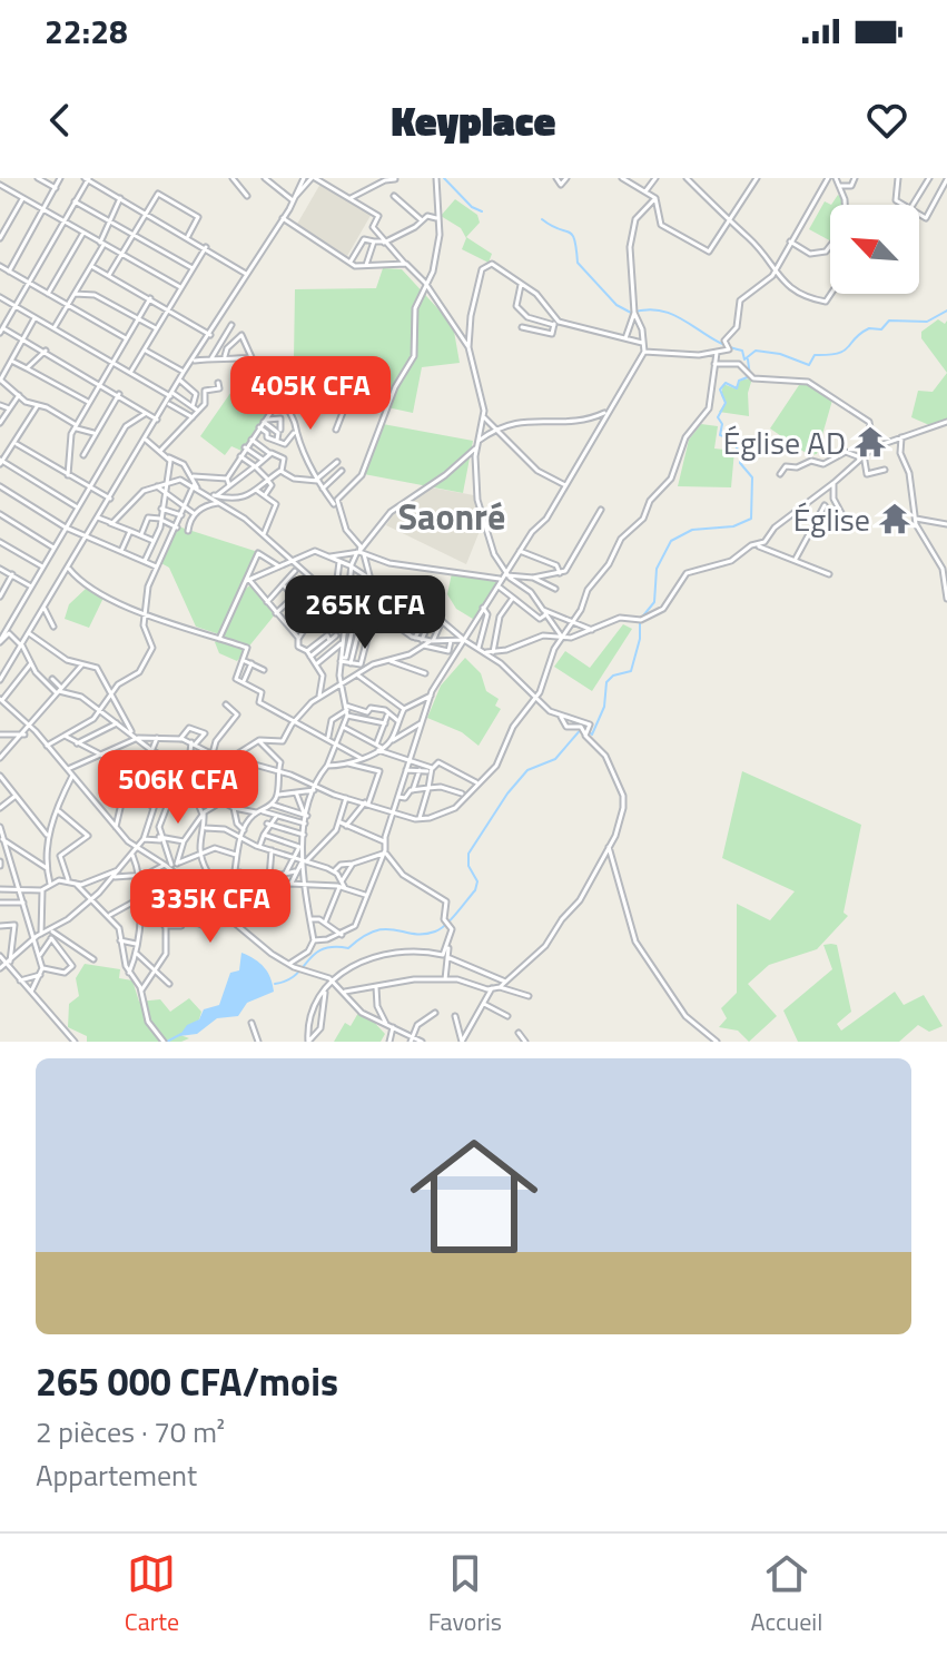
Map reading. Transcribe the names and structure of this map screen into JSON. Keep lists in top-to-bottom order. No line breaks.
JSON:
{"districts":["Saonré"],"places":{"temple":["Église AD","Église"]},"north":"top left","page":{"status":"22:28","header":"Keyplace","price":["405K CFA","265K CFA","506K CFA","335K CFA"],"list":[{"name":"265 000 CFA/mois","note":"2 pièces · 70 m² · Appartement"}],"tabs":["Carte","Favoris","Accueil"]}}
